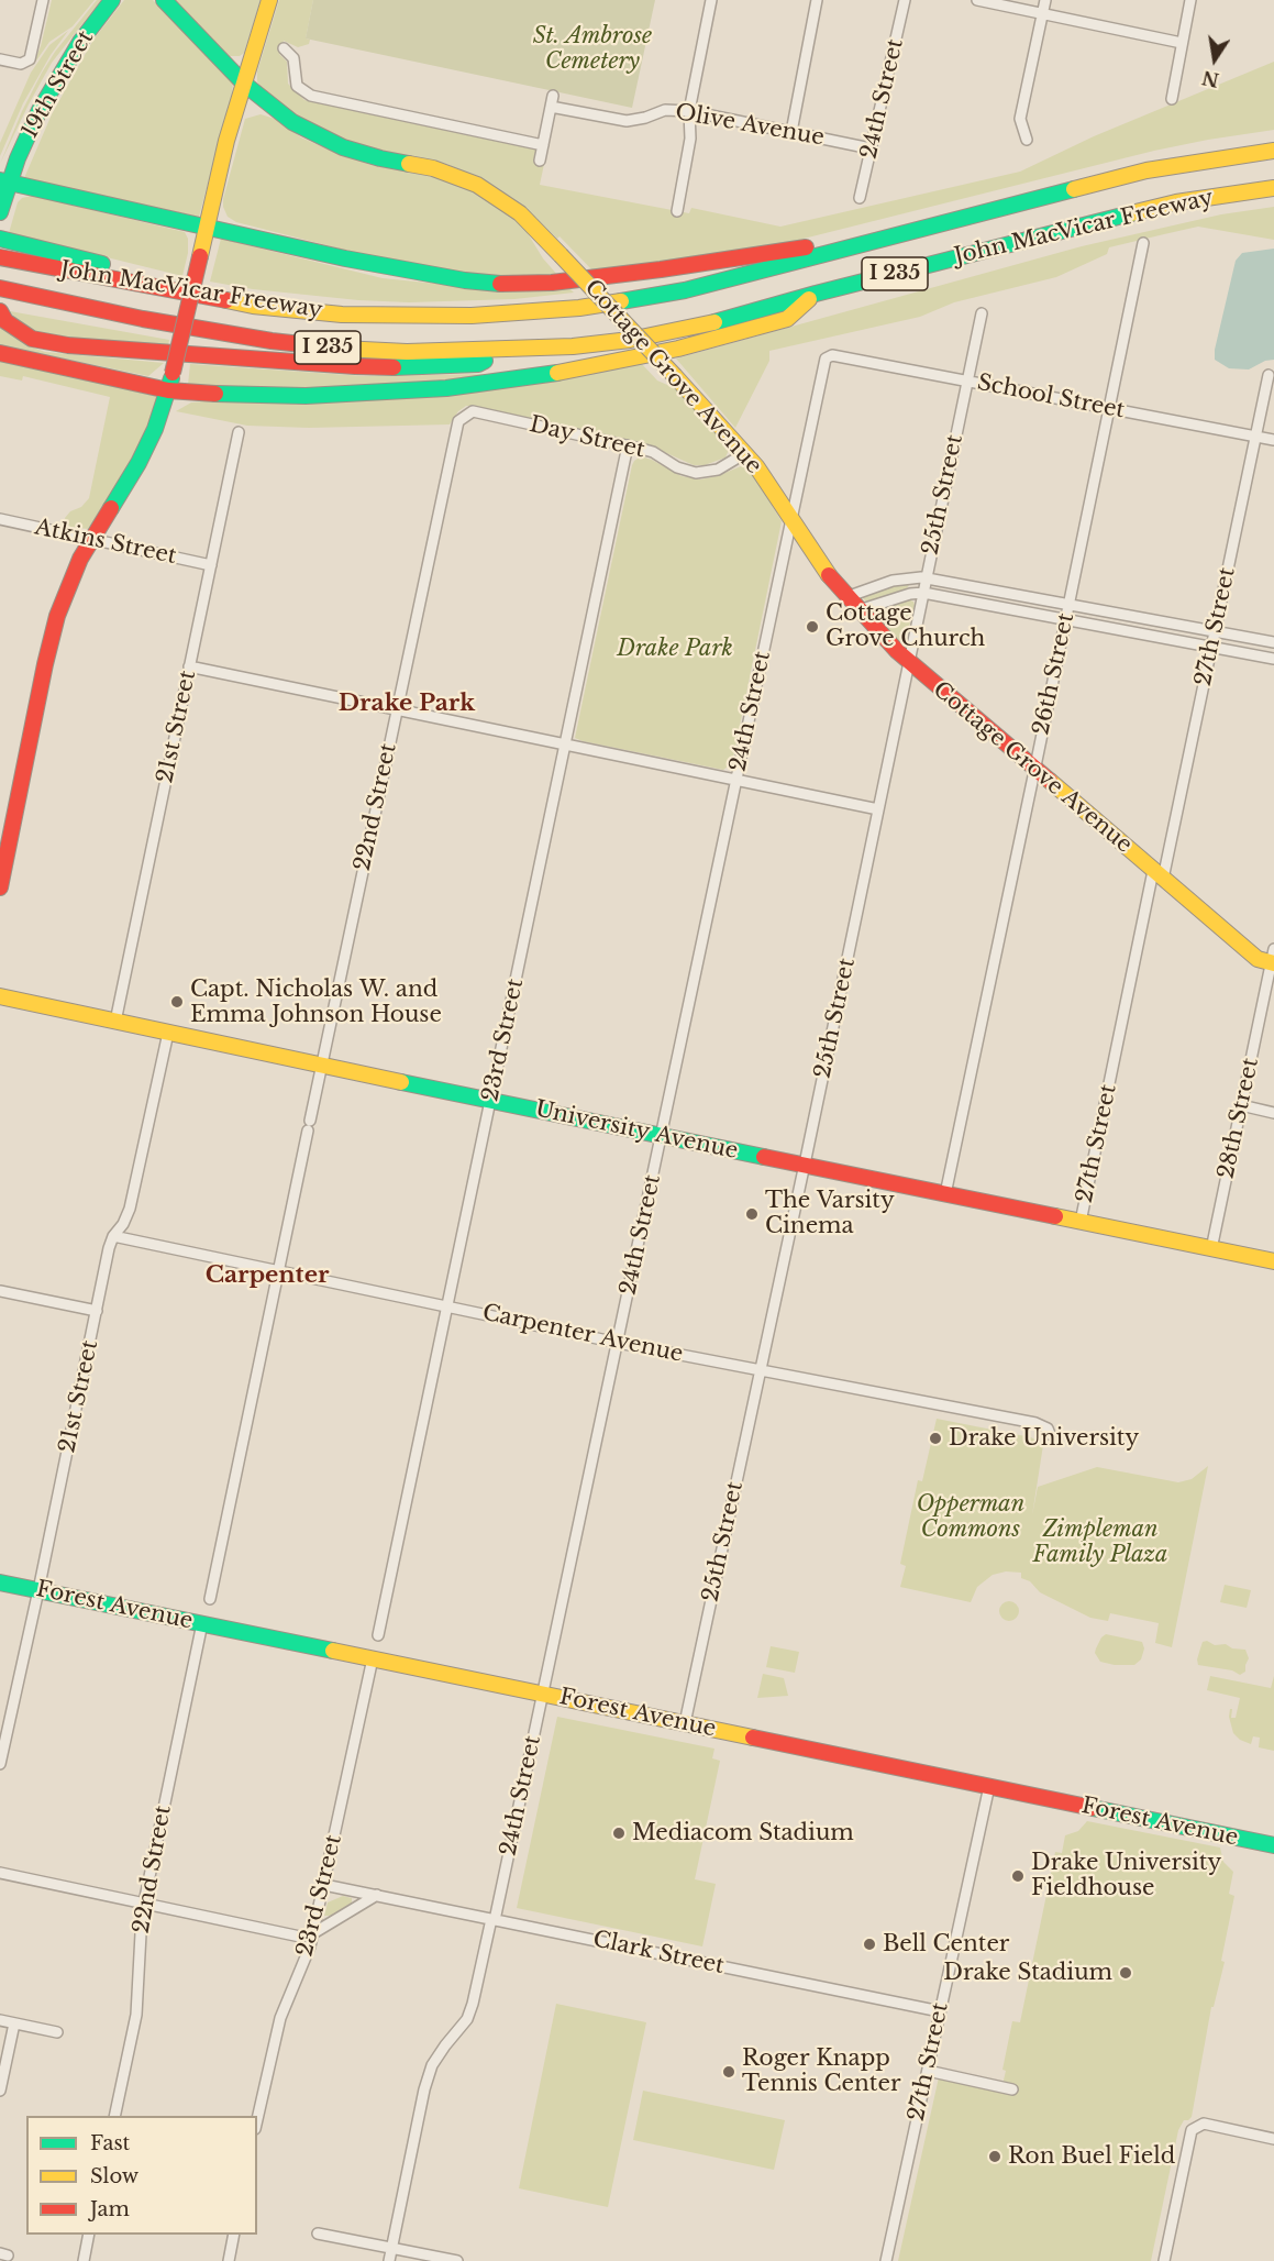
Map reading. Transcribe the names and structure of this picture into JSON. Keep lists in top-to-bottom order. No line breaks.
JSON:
{"streets":{"main road":["19th Street","John MacVicar Freeway","I 235","Cottage Grove Avenue","University Avenue","Forest Avenue"],"street":["24th Street","Olive Avenue","School Street","Day Street","25th Street","Atkins Street","27th Street","26th Street","21st Street","22nd Street","23rd Street","28th Street","Carpenter Avenue","Clark Street"]},"crossings":[["24th Street","Olive Avenue"],["24th Street","Cottage Grove Avenue"],["24th Street","School Street"],["24th Street","University Avenue"],["24th Street","Carpenter Avenue"],["24th Street","Forest Avenue"],["24th Street","Clark Street"],["Cottage Grove Avenue","Day Street"],["Cottage Grove Avenue","25th Street"],["Cottage Grove Avenue","27th Street"],["Cottage Grove Avenue","26th Street"],["Cottage Grove Avenue","28th Street"],["School Street","25th Street"],["School Street","27th Street"],["School Street","26th Street"],["Day Street","22nd Street"],["Day Street","23rd Street"],["25th Street","University Avenue"],["25th Street","Carpenter Avenue"],["25th Street","Forest Avenue"],["Atkins Street","21st Street"],["27th Street","University Avenue"],["27th Street","Forest Avenue"],["27th Street","Clark Street"],["26th Street","University Avenue"],["21st Street","University Avenue"],["21st Street","Carpenter Avenue"],["21st Street","Forest Avenue"],["22nd Street","University Avenue"],["22nd Street","Carpenter Avenue"],["22nd Street","Forest Avenue"],["23rd Street","University Avenue"],["23rd Street","Carpenter Avenue"],["23rd Street","Forest Avenue"],["23rd Street","Clark Street"],["28th Street","University Avenue"]],"districts":["Drake Park","Carpenter"],"parks":["St. Ambrose Cemetery","Drake Park","Opperman Commons","Zimpleman Family Plaza"],"places":["Cottage Grove Church","Capt. Nicholas W. and Emma Johnson House","The Varsity Cinema","Drake University","Mediacom Stadium","Drake University Fieldhouse","Bell Center","Drake Stadium","Roger Knapp Tennis Center","Ron Buel Field"],"legend":["Fast","Slow","Jam"],"north":"bottom"}
